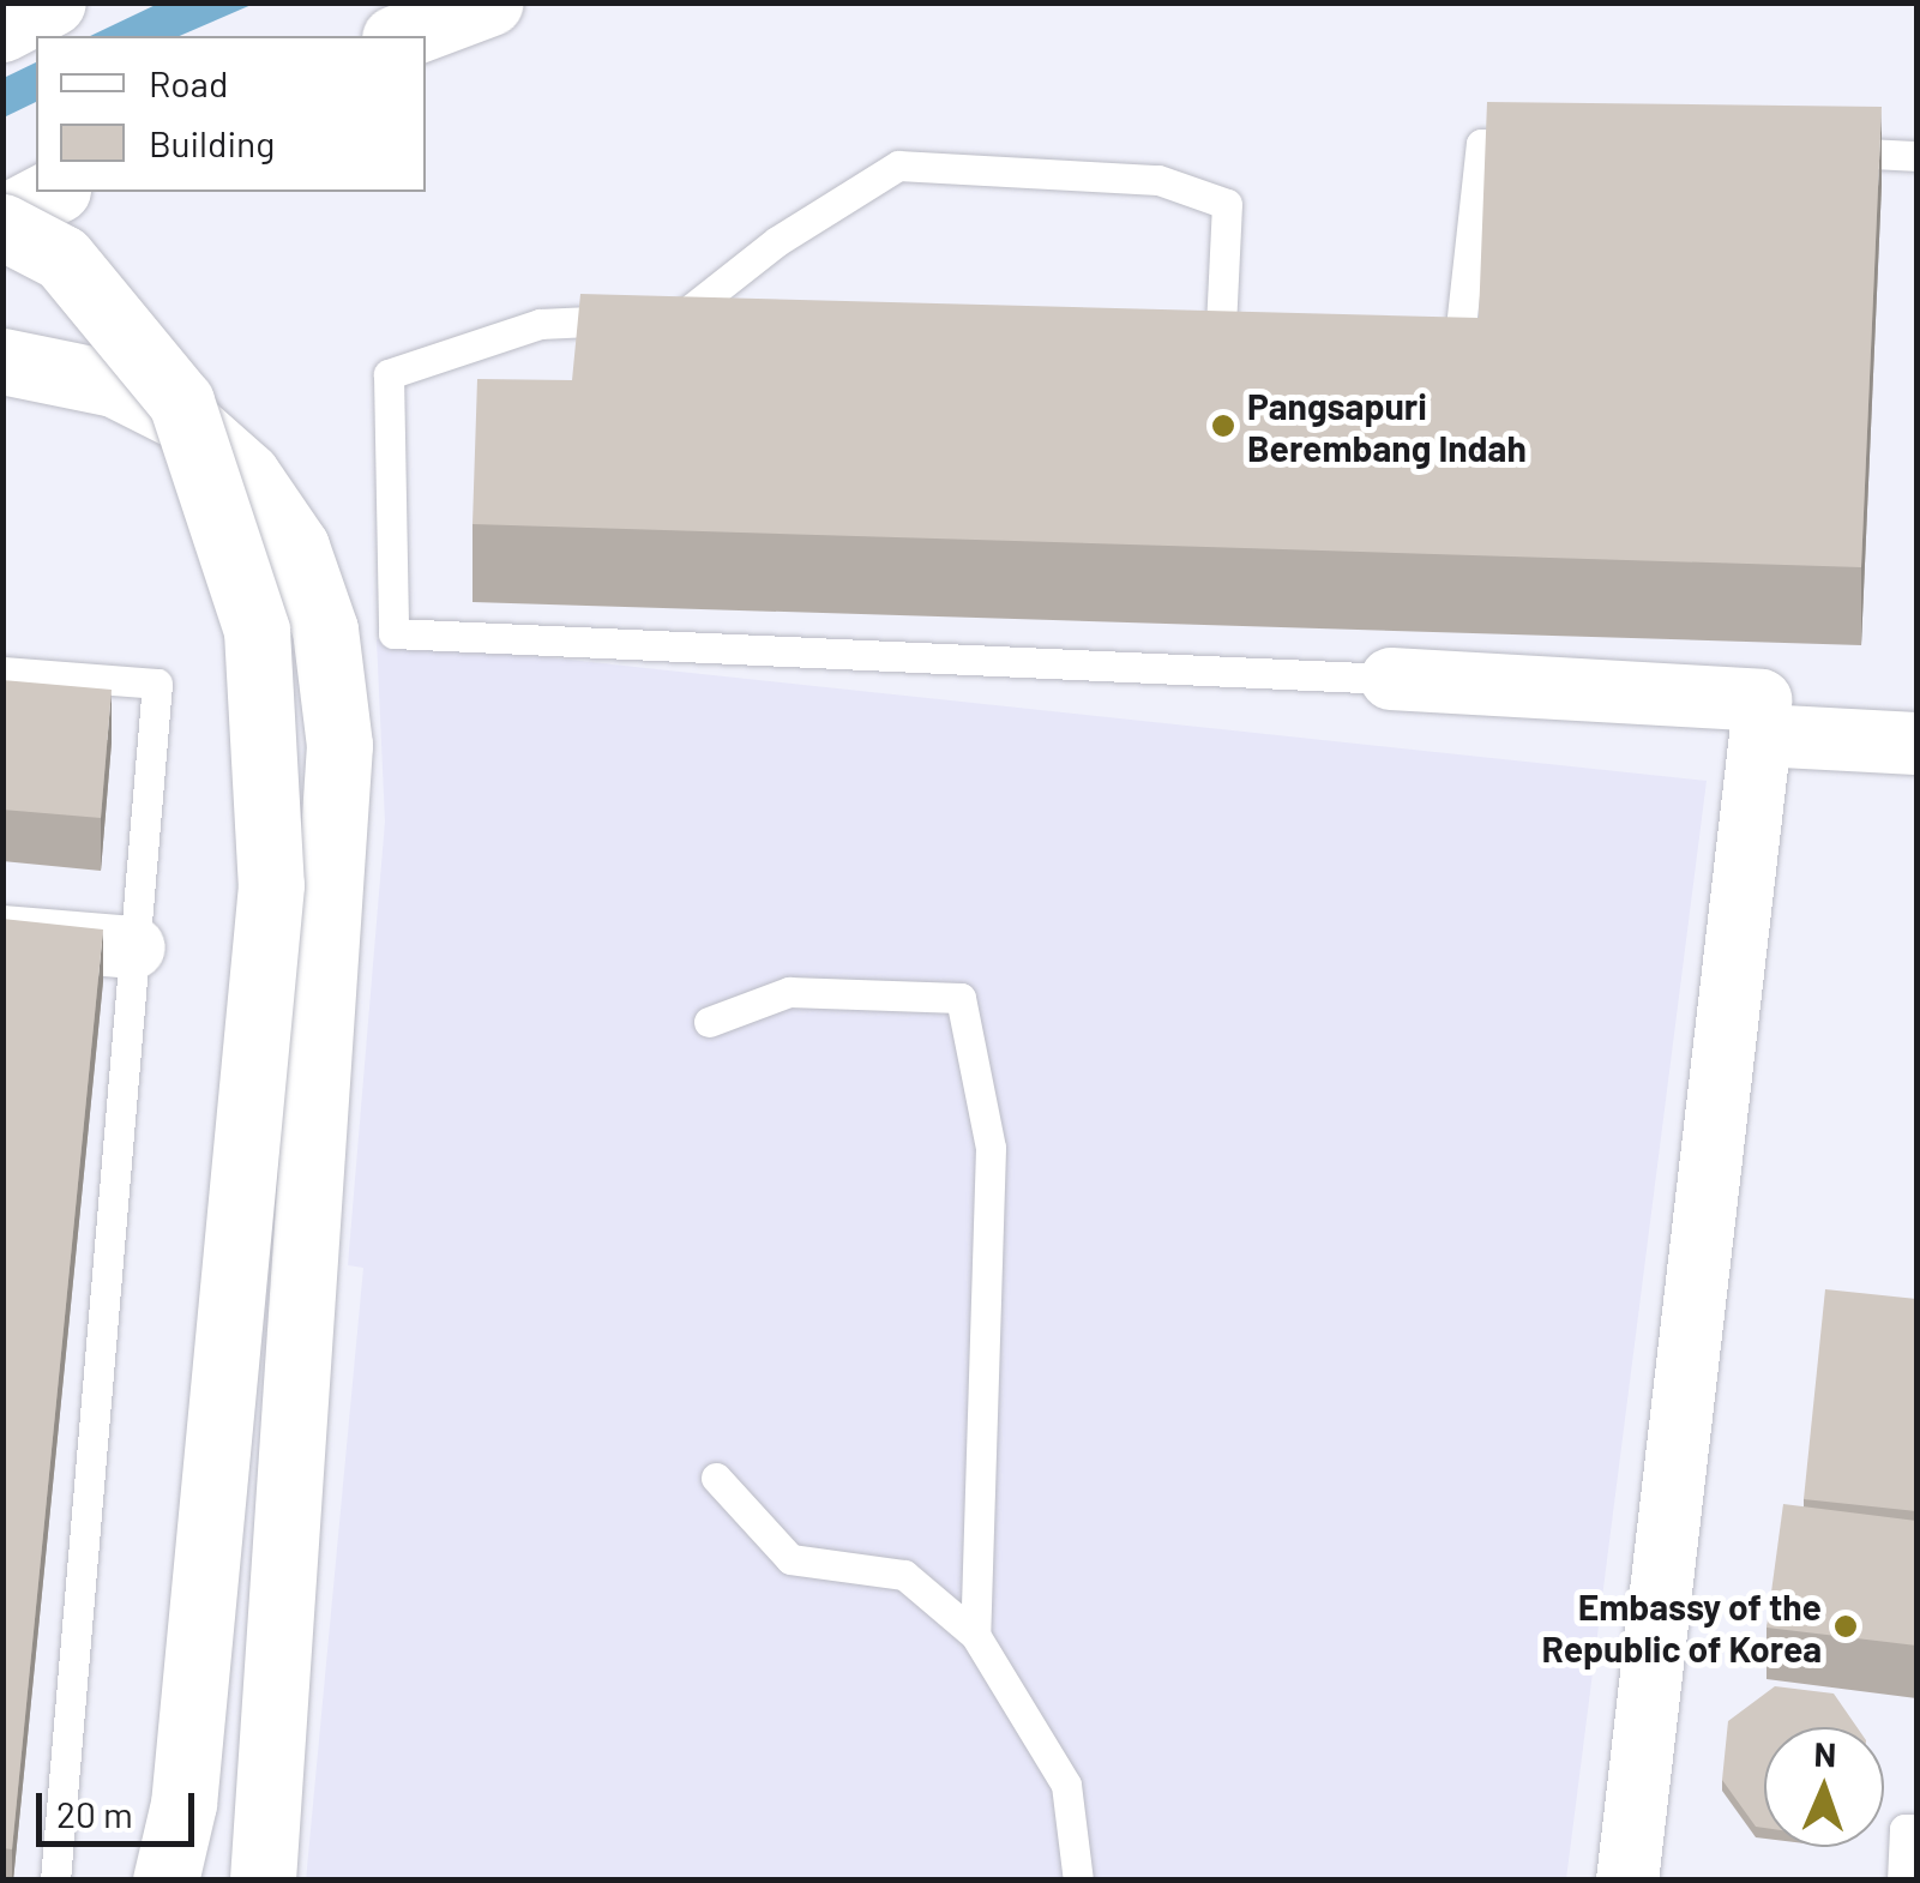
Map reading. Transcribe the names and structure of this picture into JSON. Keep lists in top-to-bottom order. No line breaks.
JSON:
{"places":["Pangsapuri Berembang Indah","Embassy of the Republic of Korea"],"legend":["Road","Building"],"scale_bar":"20 m","north":"top"}
